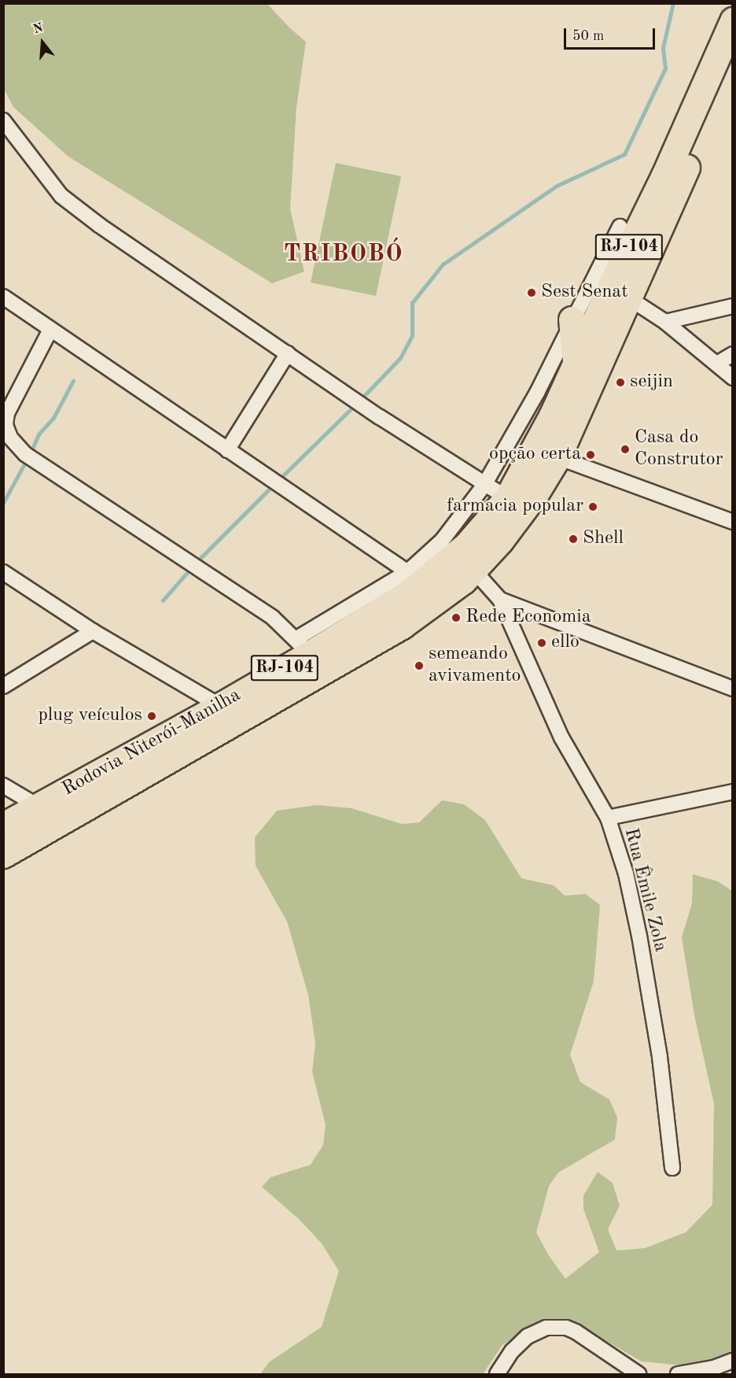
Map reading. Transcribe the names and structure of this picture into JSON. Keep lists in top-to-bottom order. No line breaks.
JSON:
{"streets":{"highway":["RJ-104","Rodovia Niterói-Manilha"],"street":["Rua Êmile Zola"]},"crossings":[["Rodovia Niterói-Manilha","Rua Êmile Zola"]],"districts":["TRIBOBÓ"],"places":["Sest Senat","seijin","Casa do Construtor","opção certa","farmacia popular","Shell","Rede Economia","ello","semeando avivamento","plug veículos"],"scale_bar":"50 m","north":"top"}
